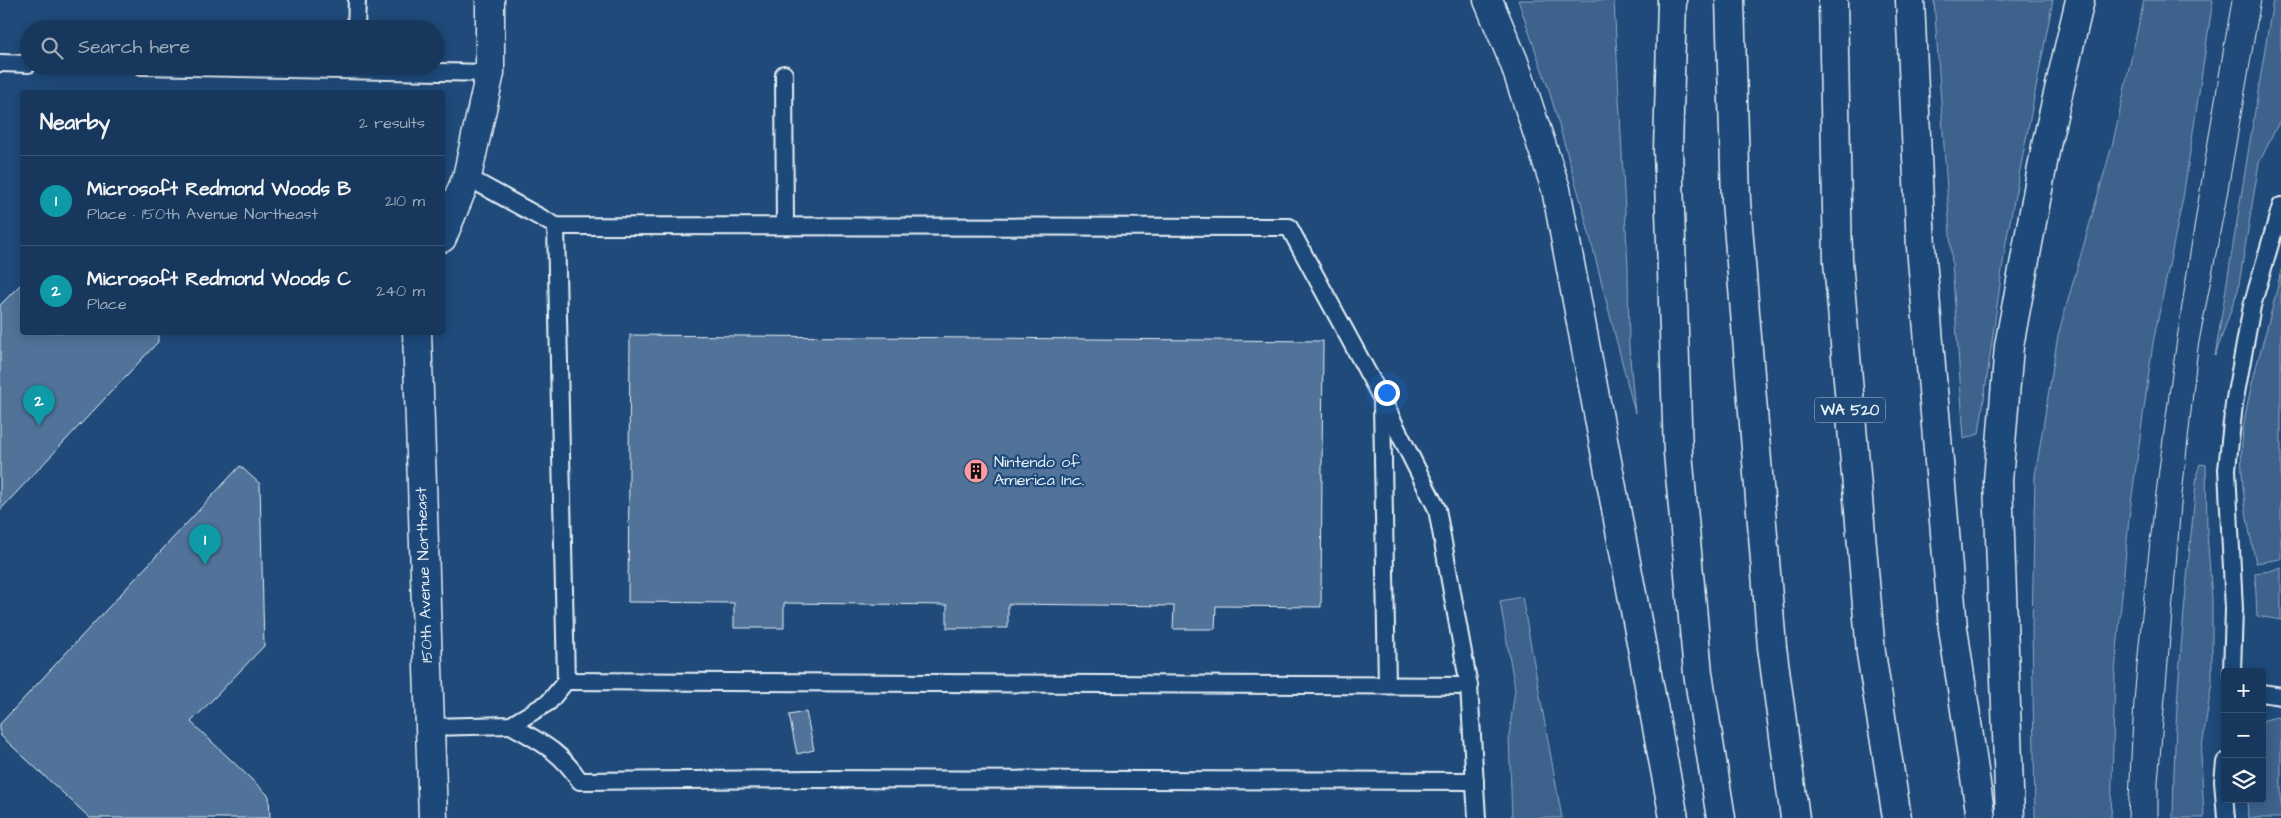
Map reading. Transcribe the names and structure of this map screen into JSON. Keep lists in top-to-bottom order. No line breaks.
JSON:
{"streets":{"main road":["WA 520","150th Avenue Northeast"]},"places":{"building":["Nintendo of America Inc."]},"page":{"search":"Search here","heading":["Nearby","2 results"],"list":[{"mark":"1","name":"Microsoft Redmond Woods B","note":"Place · 150th Avenue Northeast","value":"210 m"},{"mark":"2","name":"Microsoft Redmond Woods C","note":"Place","value":"240 m"}],"pins":["2","1"],"map_buttons":["+","−"]}}
